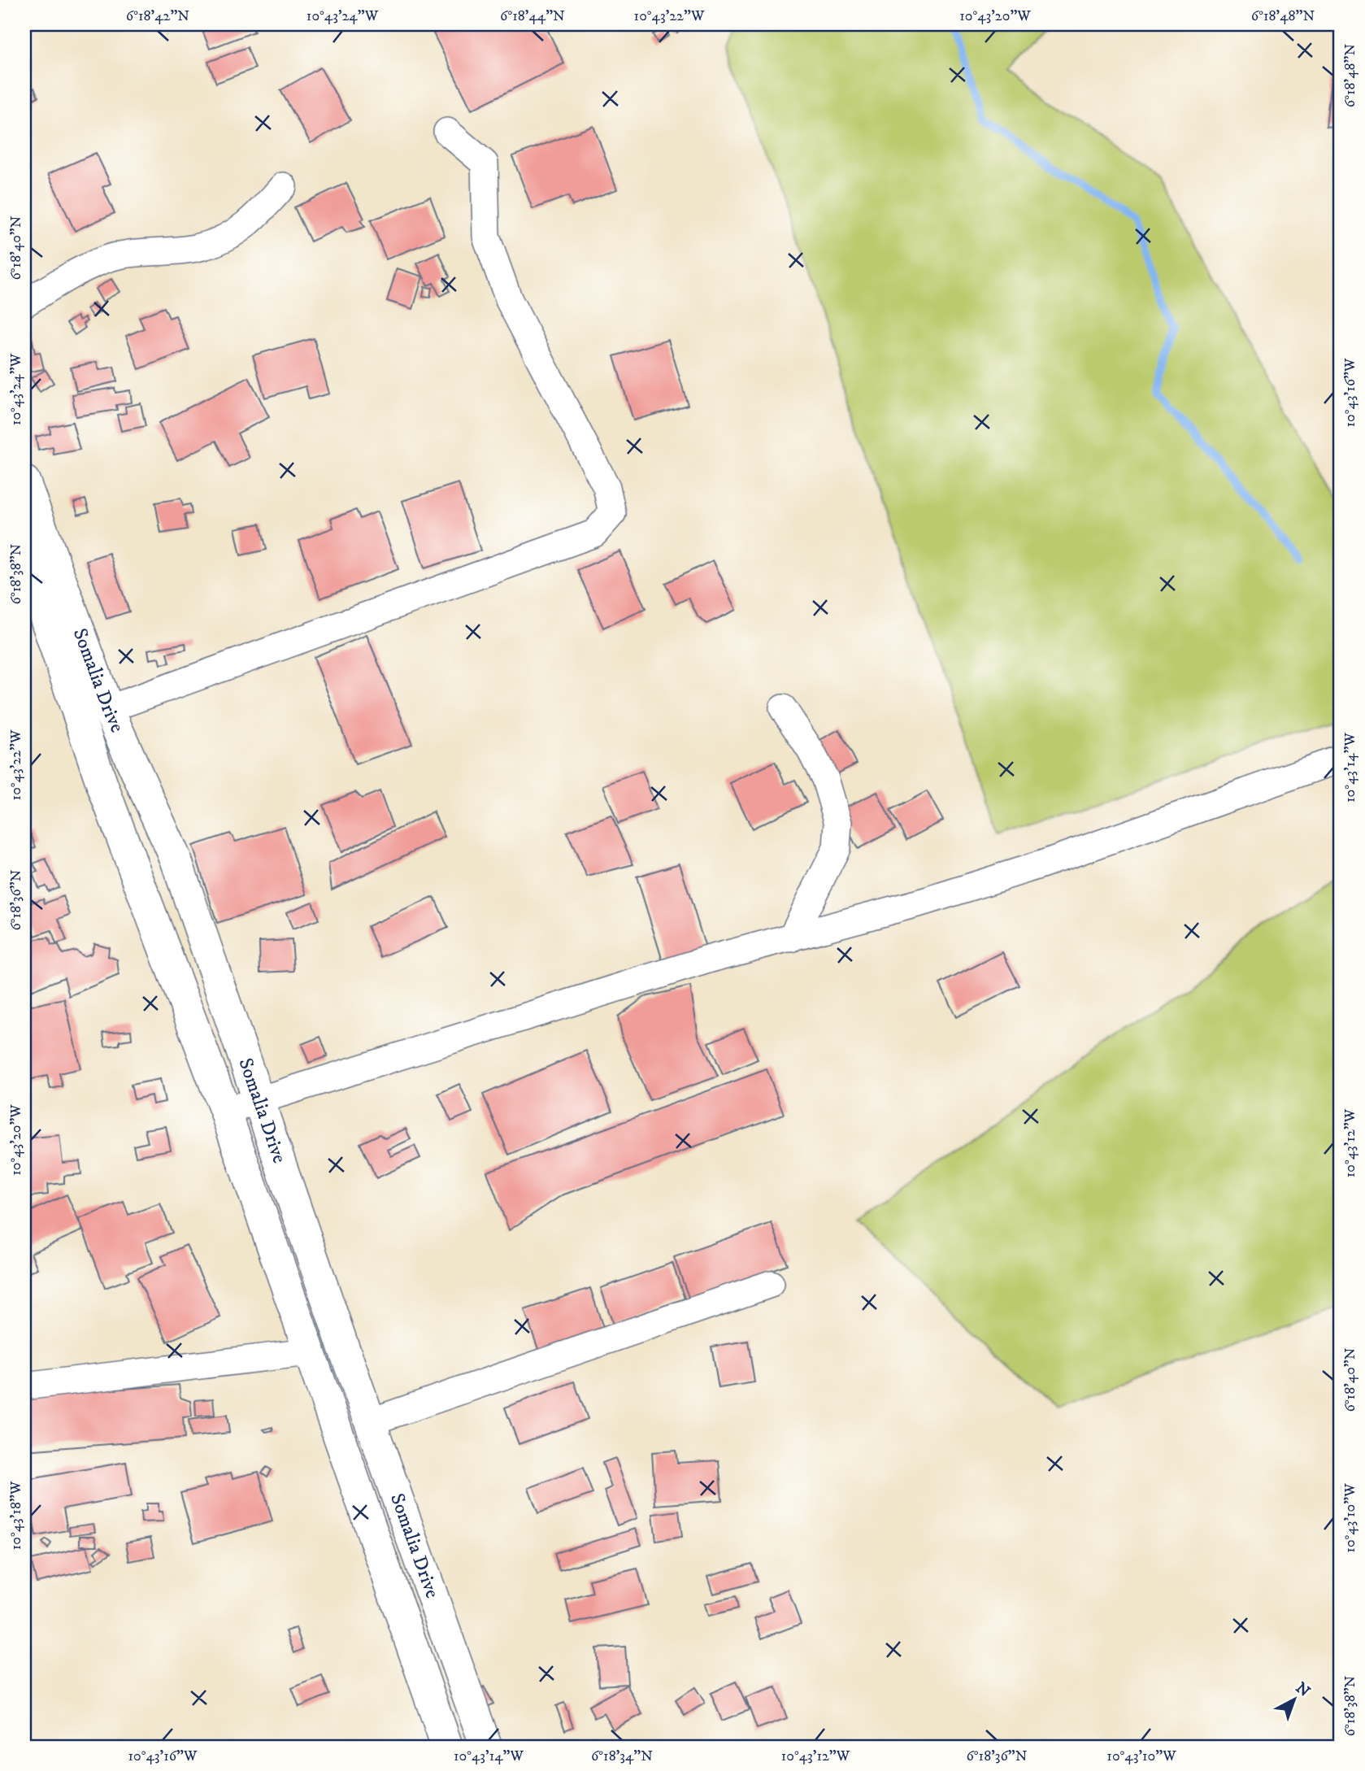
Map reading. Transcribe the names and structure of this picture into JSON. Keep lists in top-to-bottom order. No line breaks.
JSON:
{"streets":{"main road":["Somalia Drive"]},"north":"top right","coordinates":["6°18'42\"N","10°43'24\"W","6°18'44\"N","10°43'22\"W","10°43'20\"W","6°18'48\"N","6°18'40\"N","10°43'16\"W","6°18'38\"N","10°43'14\"W","6°18'36\"N","10°43'12\"W","10°43'18\"W","10°43'10\"W","6°18'34\"N"]}
